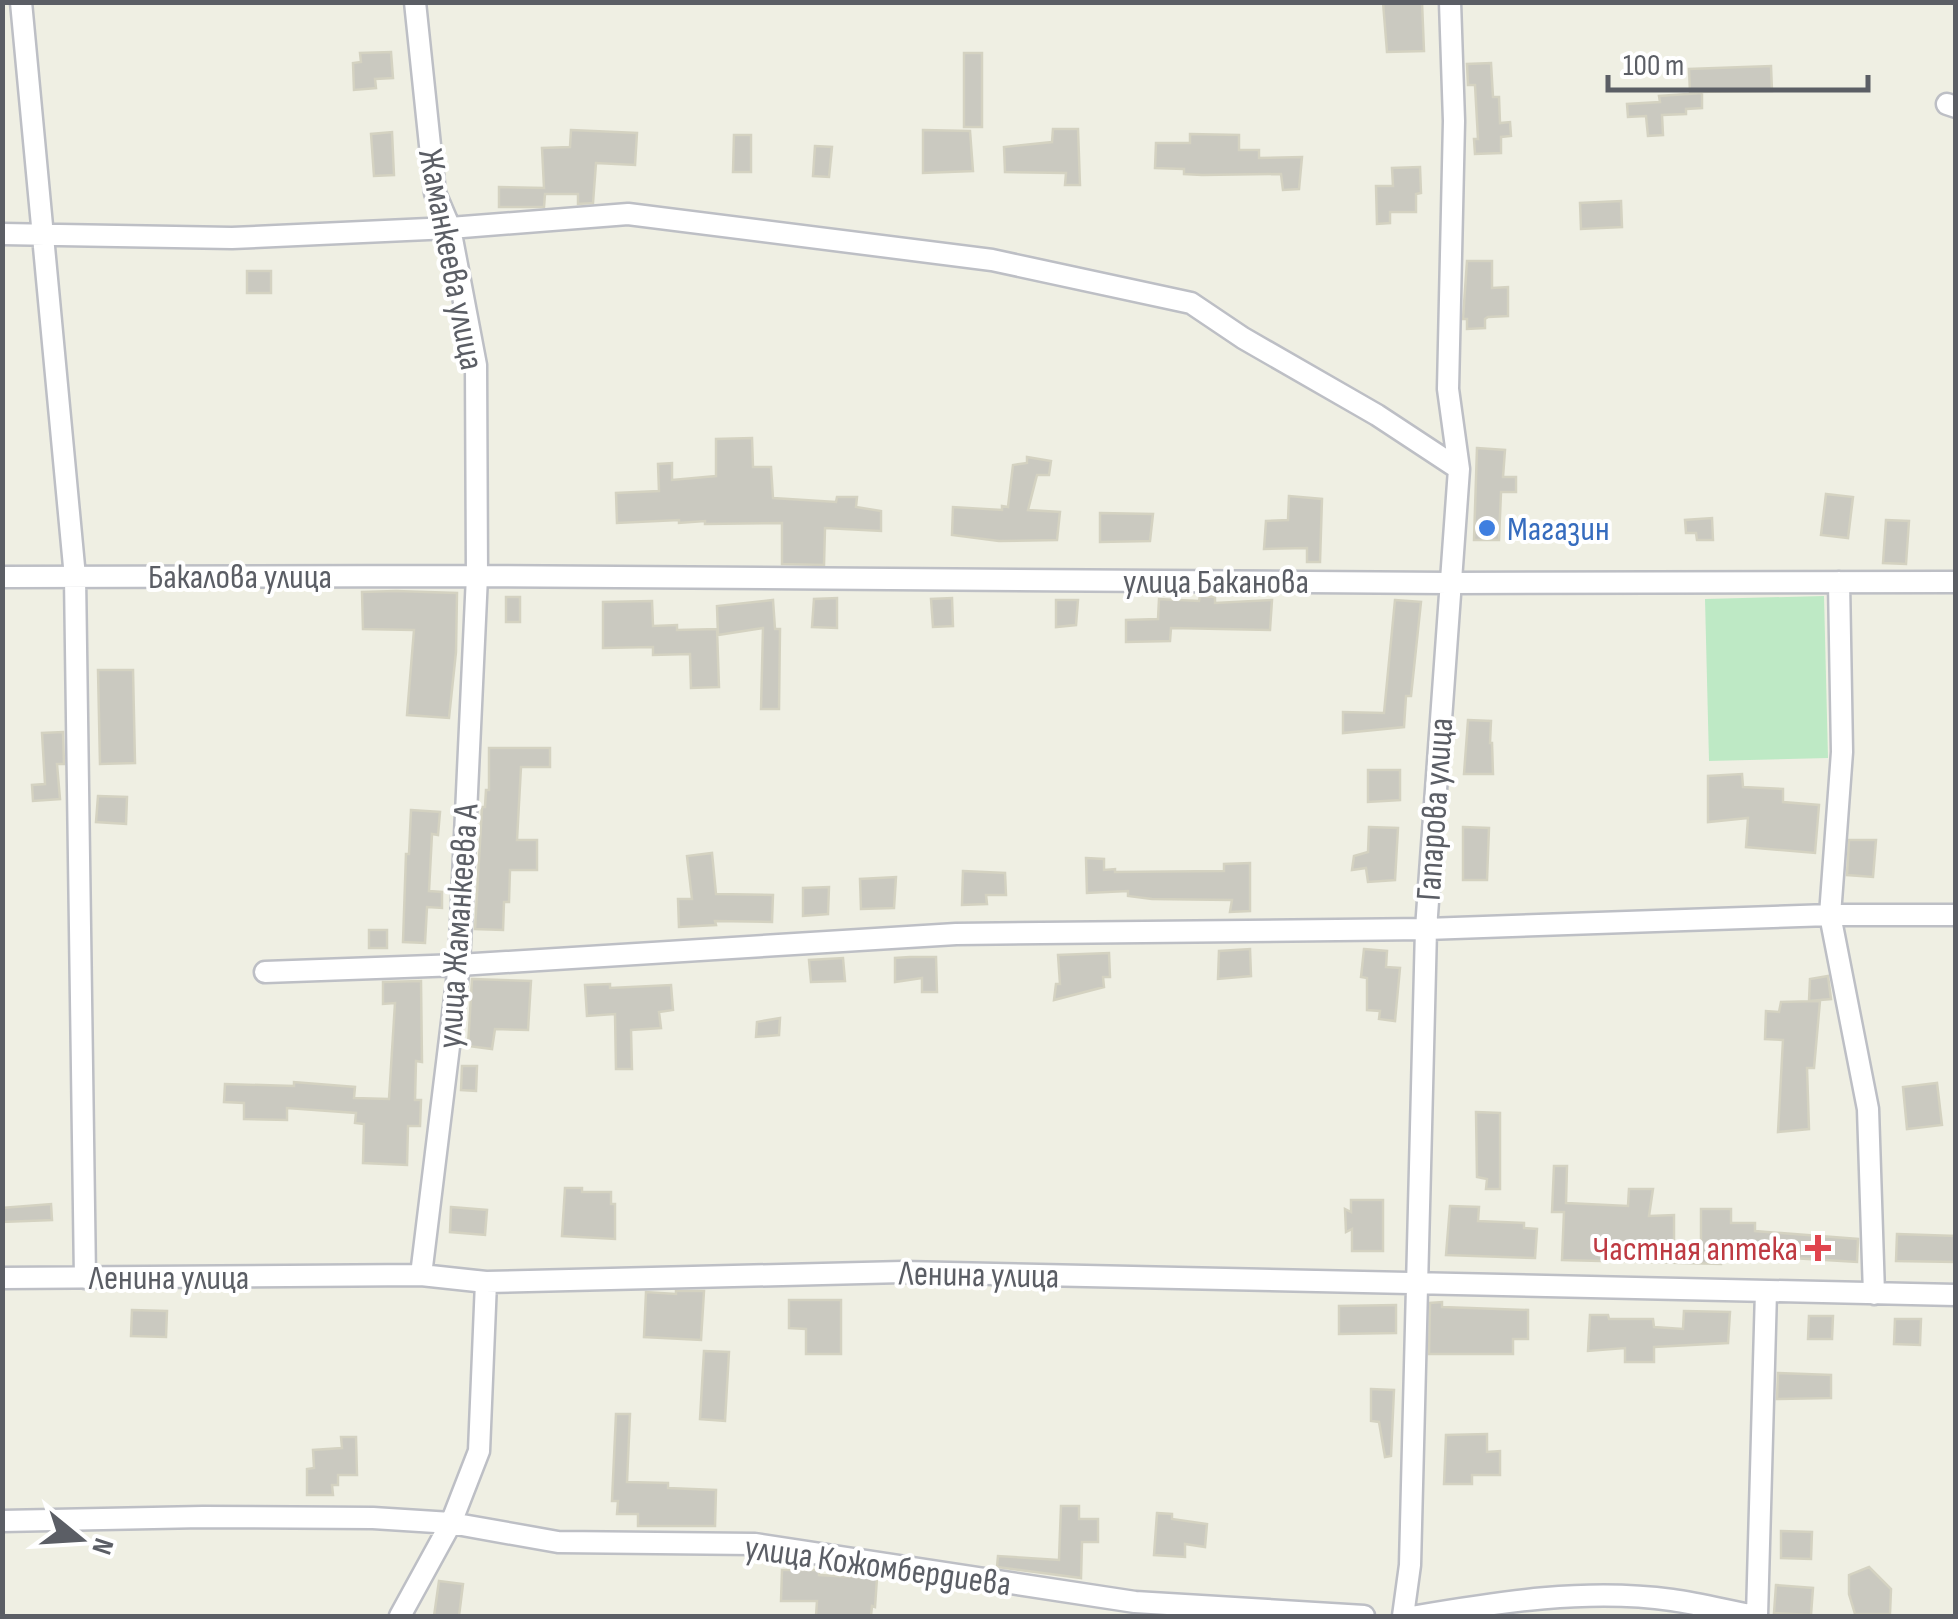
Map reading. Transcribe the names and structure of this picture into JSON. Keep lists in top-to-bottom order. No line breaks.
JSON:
{"streets":{"street":["Жаманкеева улица","Бакалова улица","улица Баканова","Гапарова улица","улица Жаманкеева А","Ленина улица","улица Кожомбердиева"]},"crossings":[["Жаманкеева улица","Бакалова улица"],["Жаманкеева улица","улица Баканова"],["Жаманкеева улица","улица Жаманкеева А"],["Бакалова улица","улица Баканова"],["Бакалова улица","улица Жаманкеева А"],["улица Баканова","Гапарова улица"],["улица Баканова","улица Жаманкеева А"],["Гапарова улица","Ленина улица"],["улица Жаманкеева А","Ленина улица"]],"places":{"other":["Магазин"],"health":["Частная аптека"]},"scale_bar":"100 m","north":"right"}
